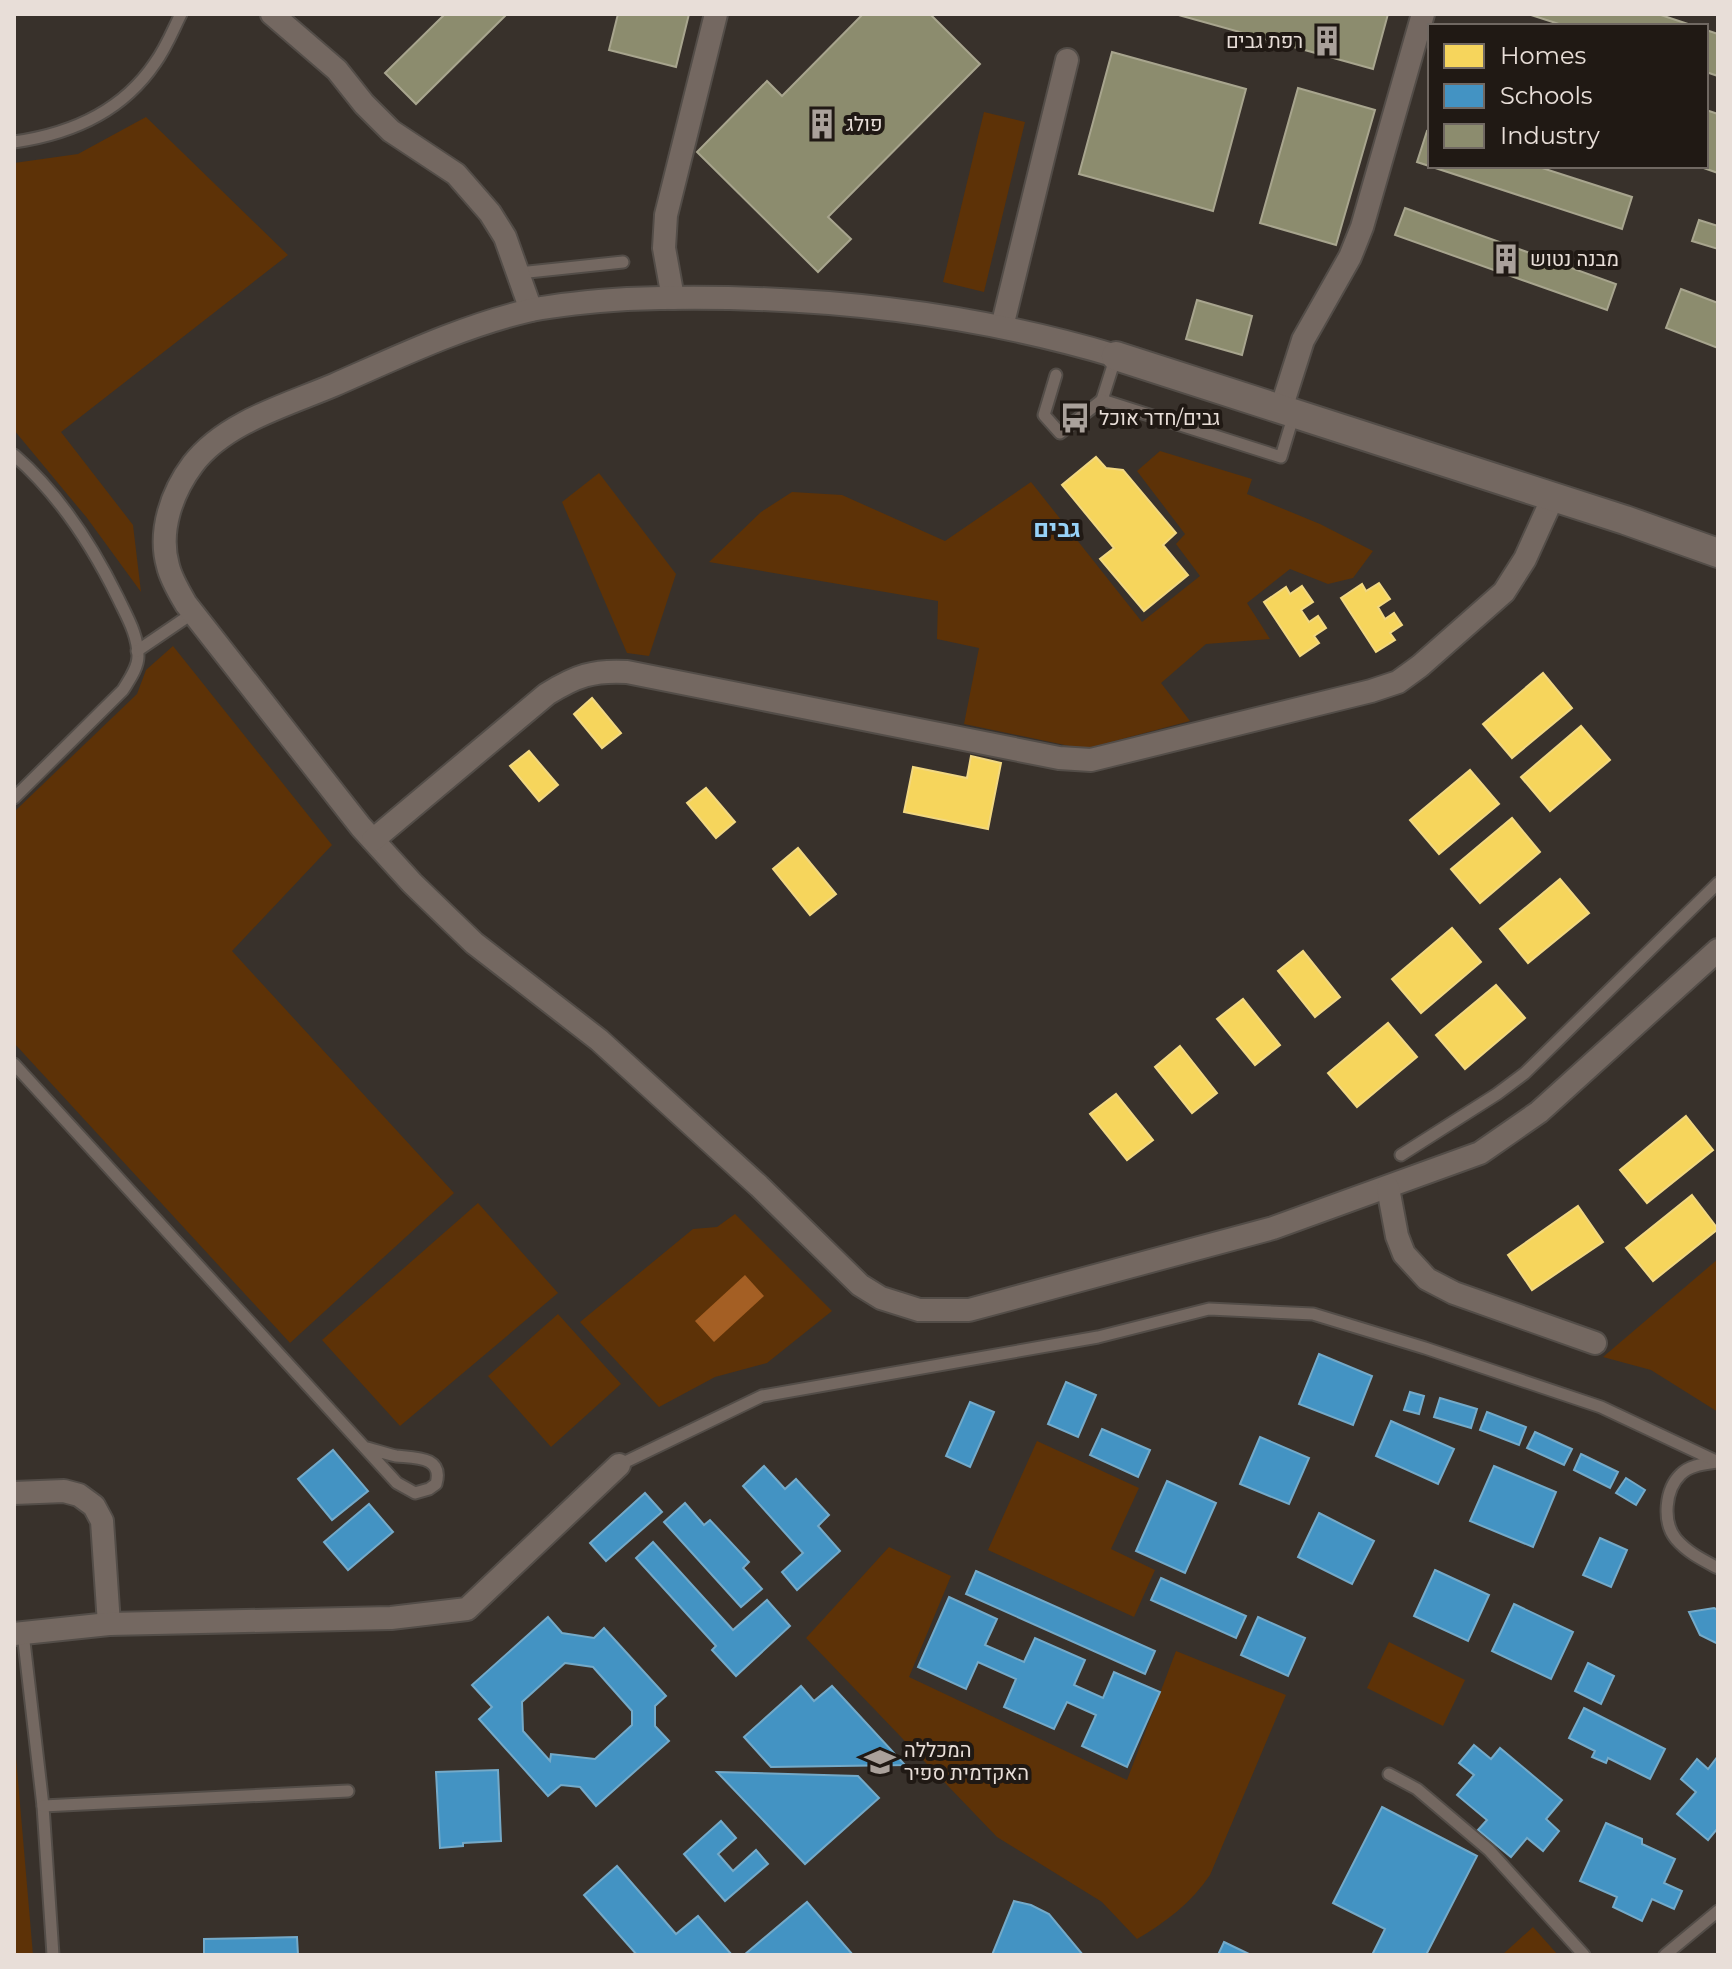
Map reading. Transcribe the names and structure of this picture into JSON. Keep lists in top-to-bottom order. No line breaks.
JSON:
{"districts":["גבים"],"places":{"building":["רפת גבים","פולג","מבנה נטוש"],"bus stop":["גבים/חדר אוכל"],"school or university":["המכללה האקדמית ספיר"]},"legend":["Homes","Schools","Industry"]}
